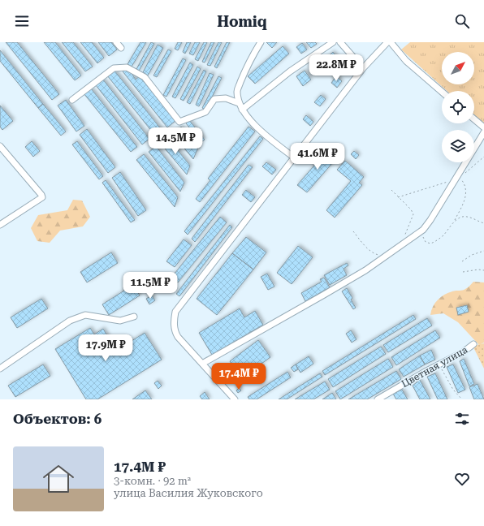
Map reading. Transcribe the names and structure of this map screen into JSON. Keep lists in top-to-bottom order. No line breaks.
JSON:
{"streets":{"street":["Цветная улица"]},"north":"top right","page":{"header":"Homiq","price":["22.8M ₽","14.5M ₽","41.6M ₽","11.5M ₽","17.9M ₽","17.4M ₽"],"heading":"Объектов: 6","list":[{"name":"17.4M ₽","note":"3-комн. · 92 m² · улица Василия Жуковского"}]}}
